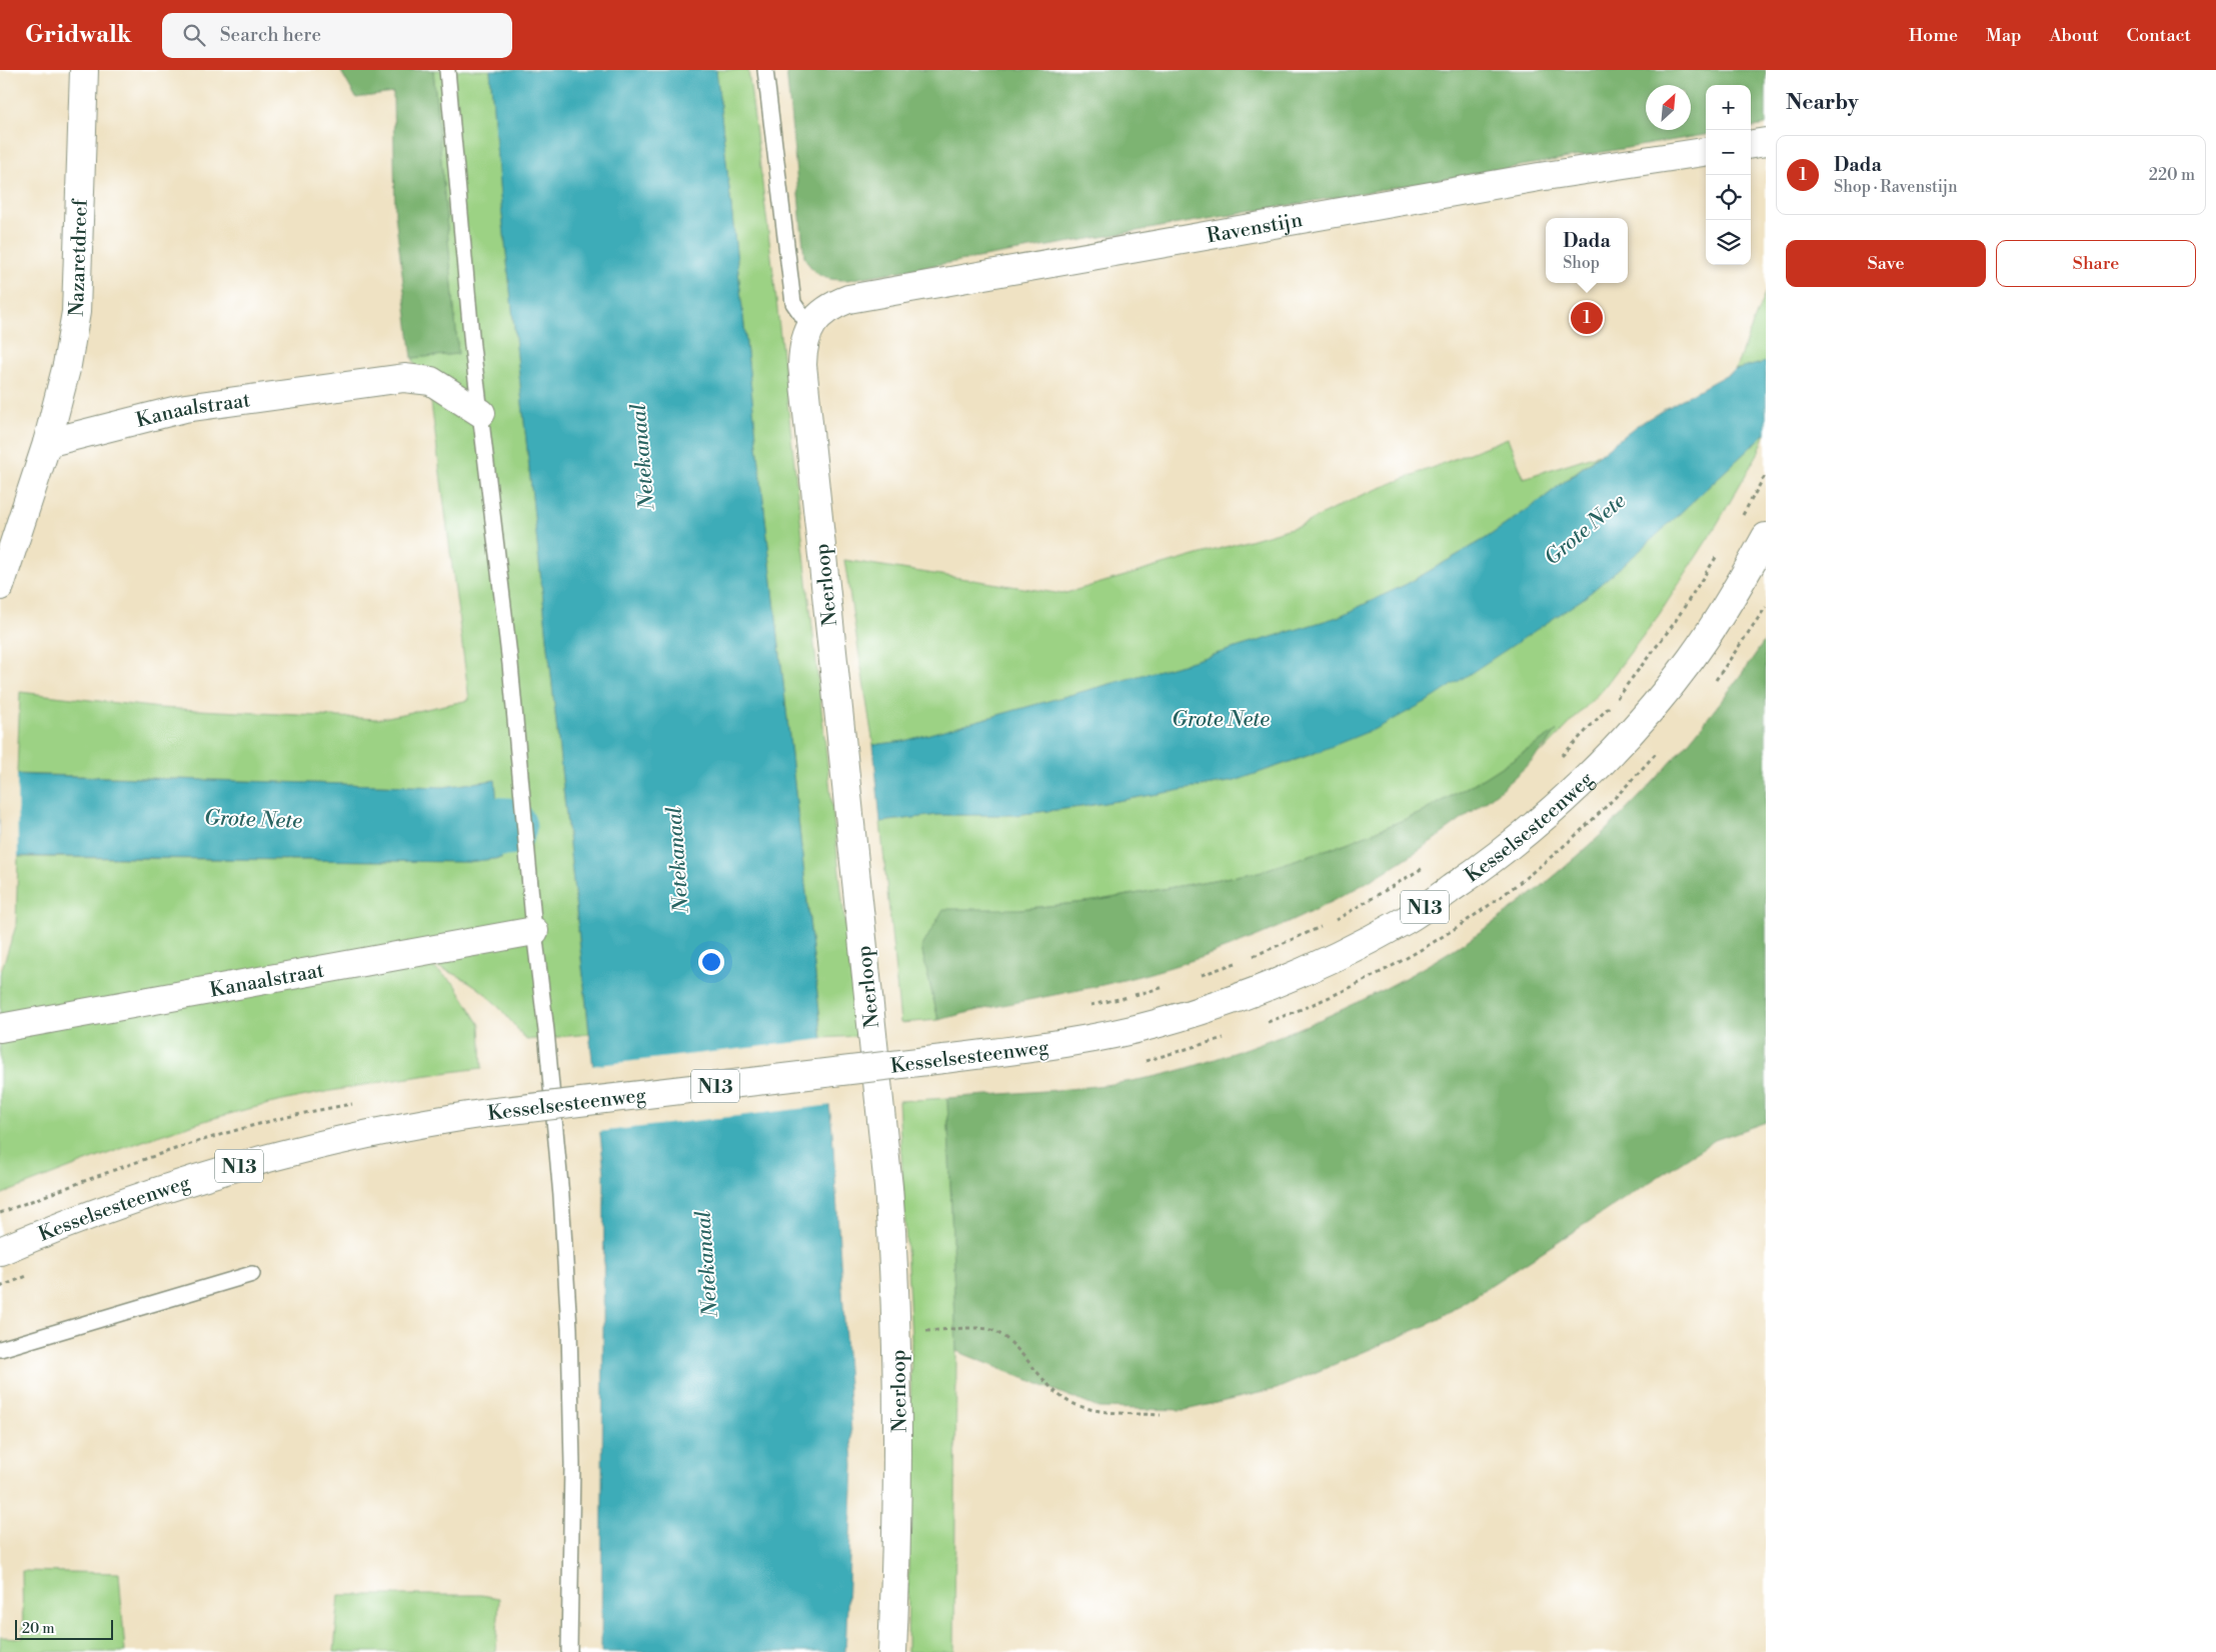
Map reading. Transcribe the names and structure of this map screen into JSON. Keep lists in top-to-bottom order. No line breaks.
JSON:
{"streets":{"street":["Ravenstijn","Nazaretdreef","Kanaalstraat","Neerloop","Kesselsesteenweg","N13"]},"crossings":[["Ravenstijn","Neerloop"],["Nazaretdreef","Kanaalstraat"]],"water":["Netekanaal","Grote Nete"],"scale_bar":"20 m","north":"top right","page":{"header":"Gridwalk","search":"Search here","nav":["Home","Map","About","Contact"],"heading":"Nearby","map_buttons":["+","−"],"list":[{"mark":"1","name":"Dada","note":"Shop · Ravenstijn","value":"220 m"}],"popup":["Dada","Shop"],"buttons":["Save","Share"],"pins":"1","scale":"20 m"}}
